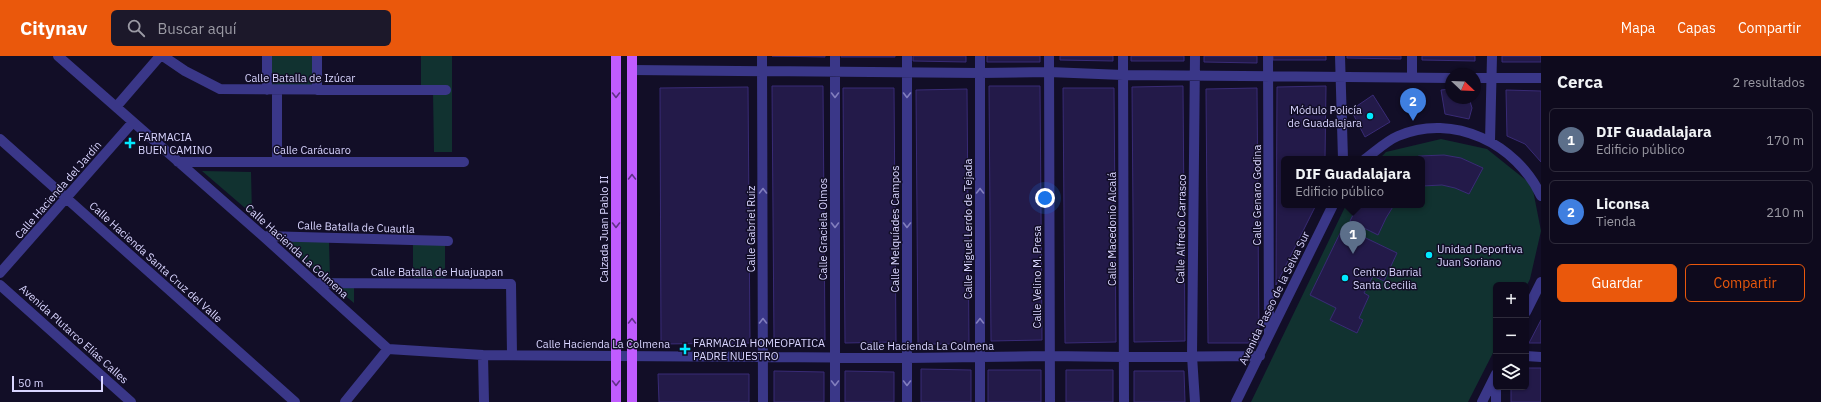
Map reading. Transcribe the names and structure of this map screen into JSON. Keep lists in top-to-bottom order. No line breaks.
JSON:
{"streets":{"main road":["Calzada Juan Pablo II"],"street":["Calle Batalla de Izúcar","Calle Carácuaro","Calle Hacienda del Jardín","Calle Genaro Godina","Calle Batalla de Cuautla","Calle Gabriel Ruiz","Calle Graciela Olmos","Calle Melquíades Campos","Calle Miguel Lerdo de Tejada","Calle Macedonio Alcalá","Calle Alfredo Carrasco","Calle Hacienda La Colmena","Calle Hacienda Santa Cruz del Valle","Calle Batalla de Huajuapan","Calle Velino M. Presa","Avenida Paseo de la Selva Sur","Avenida Plutarco Elías Calles"]},"crossings":[["Calle Carácuaro","Calle Hacienda La Colmena"],["Calle Hacienda del Jardín","Calle Hacienda La Colmena"],["Calle Hacienda del Jardín","Calle Hacienda Santa Cruz del Valle"],["Calle Genaro Godina","Avenida Paseo de la Selva Sur"],["Calle Batalla de Cuautla","Calle Hacienda La Colmena"],["Calzada Juan Pablo II","Calle Hacienda La Colmena"],["Calle Gabriel Ruiz","Calle Hacienda La Colmena"],["Calle Graciela Olmos","Calle Hacienda La Colmena"],["Calle Melquíades Campos","Calle Hacienda La Colmena"],["Calle Miguel Lerdo de Tejada","Calle Hacienda La Colmena"],["Calle Macedonio Alcalá","Calle Hacienda La Colmena"],["Calle Alfredo Carrasco","Calle Hacienda La Colmena"],["Calle Hacienda La Colmena","Calle Batalla de Huajuapan"],["Calle Hacienda La Colmena","Calle Velino M. Presa"],["Calle Hacienda La Colmena","Avenida Paseo de la Selva Sur"]],"one_way":["Calle Gabriel Ruiz","Calle Graciela Olmos","Calle Melquíades Campos","Calle Miguel Lerdo de Tejada"],"places":{"other":["Módulo Policía de Guadalajara","Unidad Deportiva Juan Soriano","Centro Barrial Santa Cecilia"],"health":["FARMACIA BUEN CAMINO","FARMACIA HOMEOPATICA PADRE NUESTRO"]},"scale_bar":"50 m","north":"bottom right","page":{"header":"Citynav","search":"Buscar aquí","nav":["Mapa","Capas","Compartir"],"heading":["Cerca","2 resultados"],"pins":["2","1"],"list":[{"mark":"1","name":"DIF Guadalajara","note":"Edificio público","value":"170 m"},{"mark":"2","name":"Liconsa","note":"Tienda","value":"210 m"}],"popup":["DIF Guadalajara","Edificio público"],"buttons":["Guardar","Compartir"],"map_buttons":["+","−"],"scale":"50 m"}}
